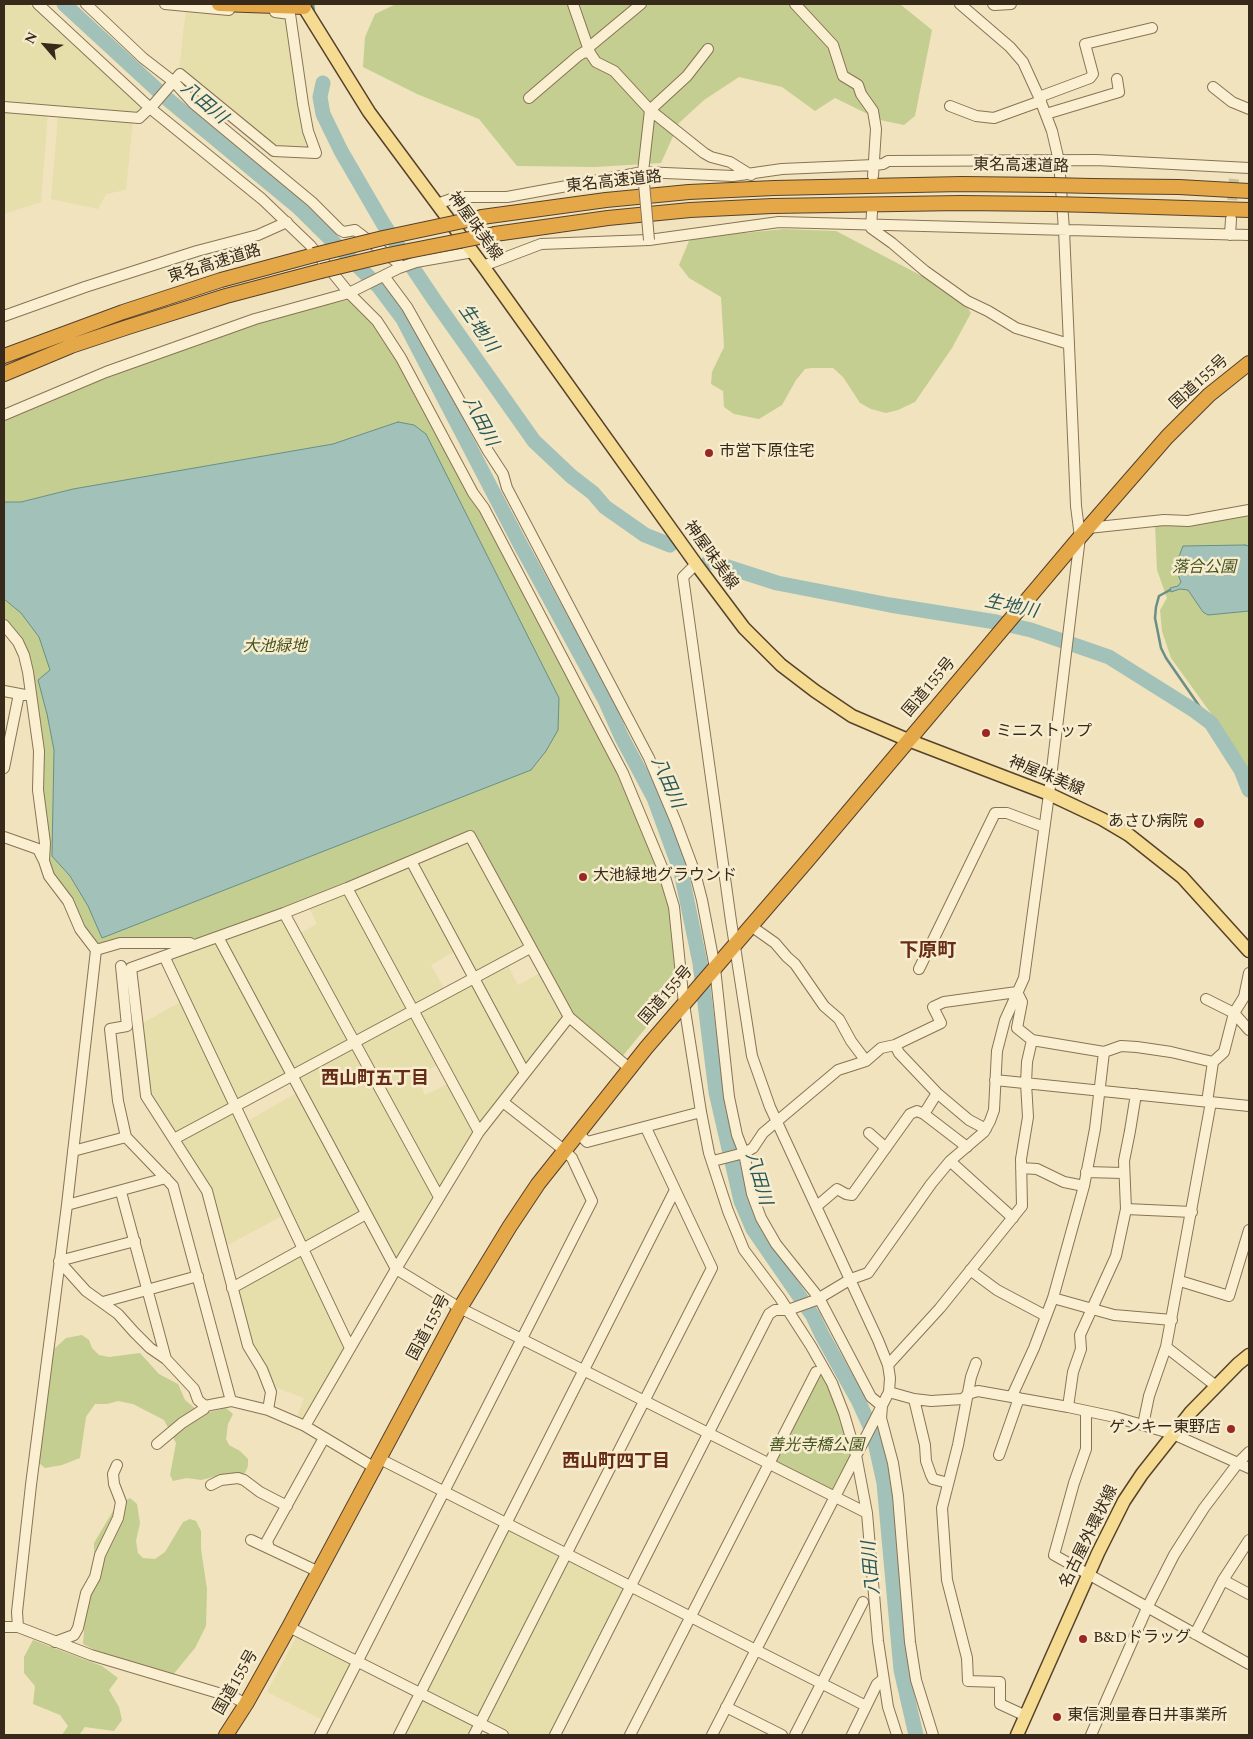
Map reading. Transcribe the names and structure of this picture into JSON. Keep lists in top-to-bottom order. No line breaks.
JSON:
{"streets":{"highway":["東名高速道路","国道155号"],"main road":["神屋味美線","名古屋外環状線"]},"crossings":[["神屋味美線","国道155号"]],"districts":["下原町","西山町五丁目","西山町四丁目"],"water":["八田川","生地川"],"parks":["落合公園","大池緑地","善光寺橋公園"],"places":["市営下原住宅","ミニストップ","あさひ病院","大池緑地グラウンド","ゲンキー東野店","B&Dドラッグ","東信測量春日井事業所"],"north":"top left"}
